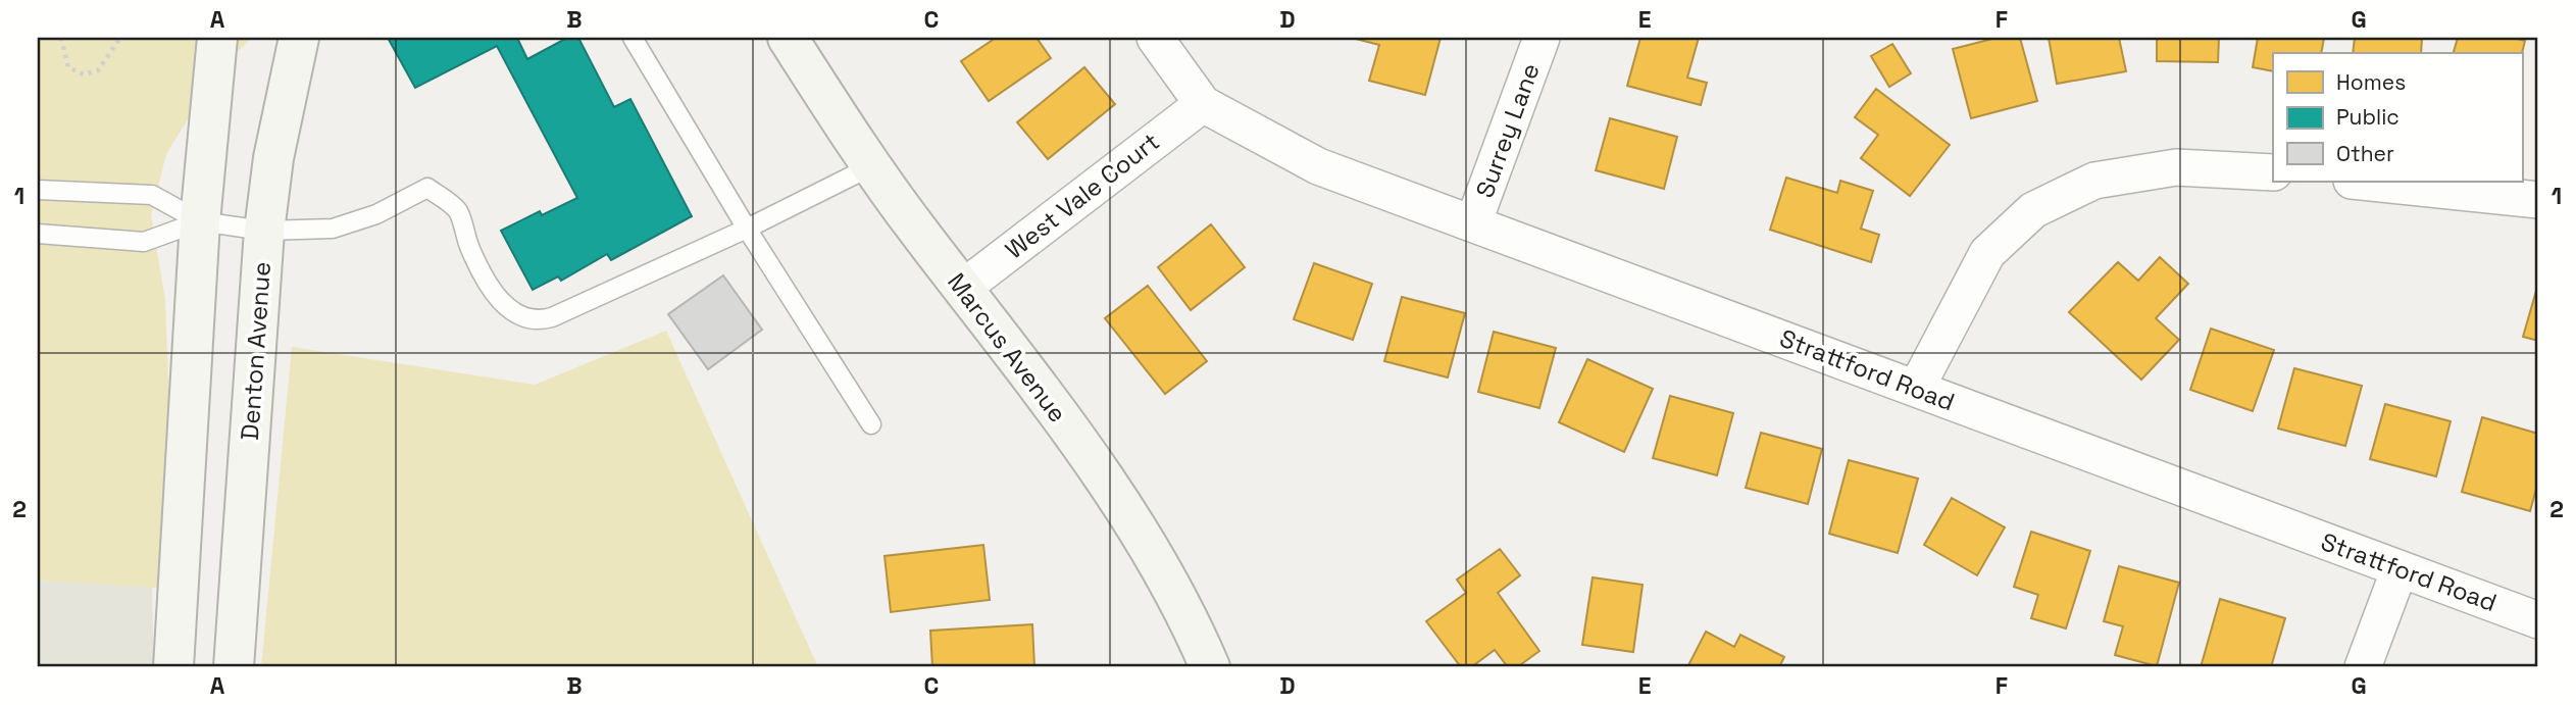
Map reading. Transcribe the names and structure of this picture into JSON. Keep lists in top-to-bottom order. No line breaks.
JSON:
{"streets":{"main road":["Marcus Avenue","Denton Avenue"],"street":["Surrey Lane","West Vale Court","Strattford Road"]},"crossings":[["Surrey Lane","Strattford Road"],["West Vale Court","Marcus Avenue"],["West Vale Court","Strattford Road"]],"legend":["Homes","Public","Other"],"grid":{"columns":["A","B","C","D","E","F","G"],"rows":["1","2"]}}
